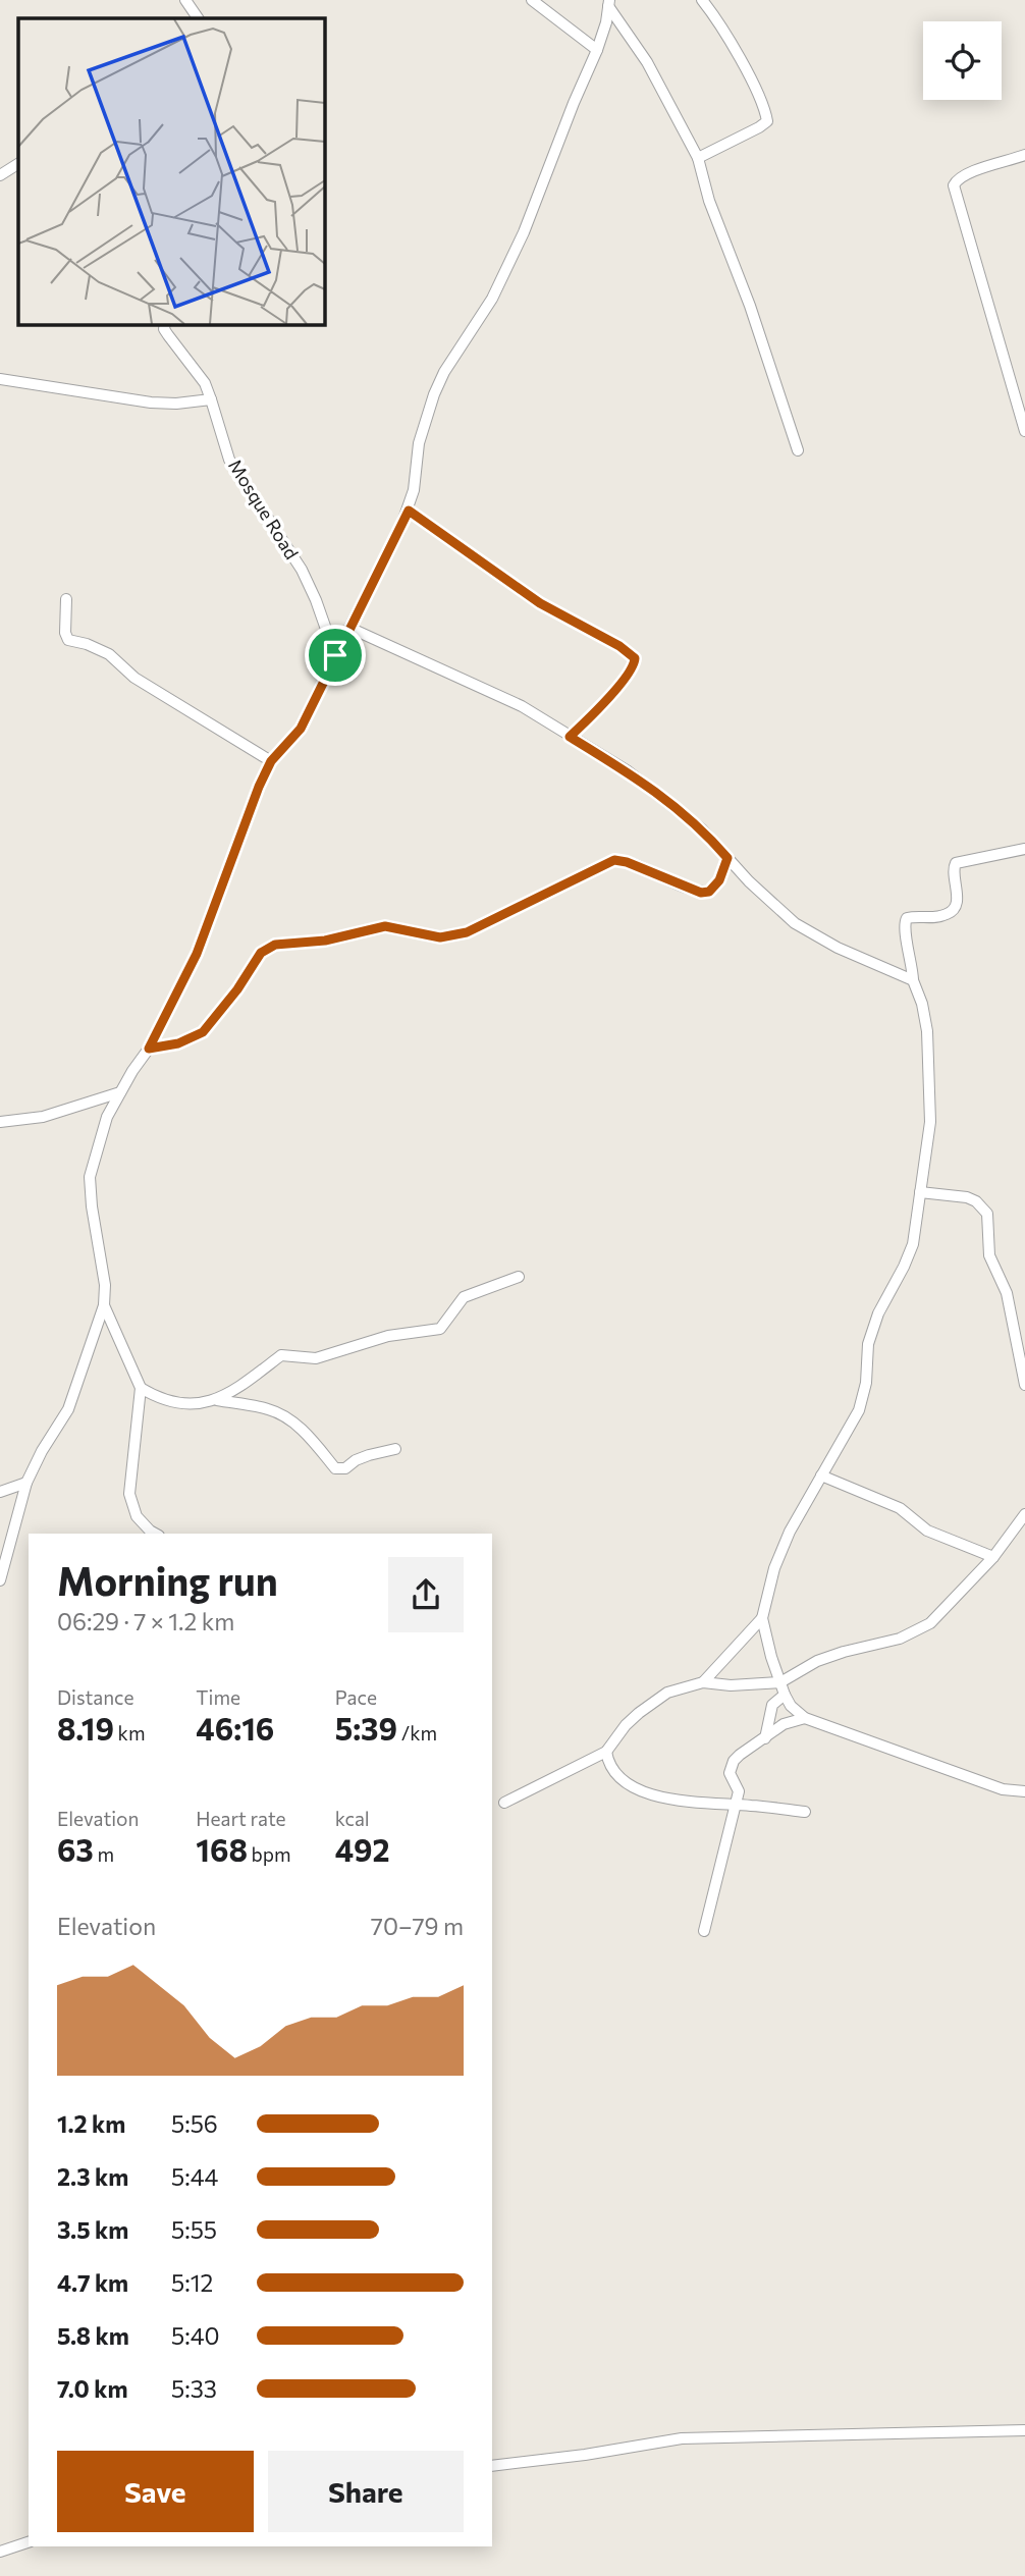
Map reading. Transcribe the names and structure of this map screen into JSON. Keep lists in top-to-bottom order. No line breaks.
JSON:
{"streets":{"street":["Mosque Road"]},"page":{"heading":["Morning run","06:29 · 7 × 1.2 km"],"stats":[["Distance","8.19 km"],["Time","46:16"],["Pace","5:39 /km"],["Elevation","63 m"],["Heart rate","168 bpm"],["kcal","492"]],"chart":["Elevation","70–79 m"],"list":[{"name":"1.2 km","note":"5:56"},{"name":"2.3 km","note":"5:44"},{"name":"3.5 km","note":"5:55"},{"name":"4.7 km","note":"5:12"},{"name":"5.8 km","note":"5:40"},{"name":"7.0 km","note":"5:33"}],"buttons":["Save","Share"]}}
